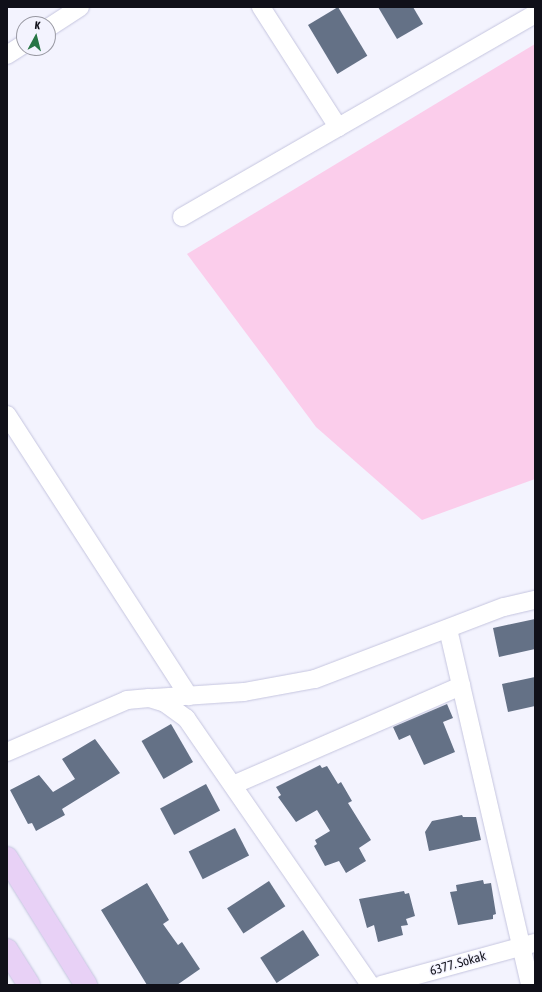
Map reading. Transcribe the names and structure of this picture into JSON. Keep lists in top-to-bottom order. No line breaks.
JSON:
{"streets":{"street":["6377. Sokak"]},"north":"top"}
